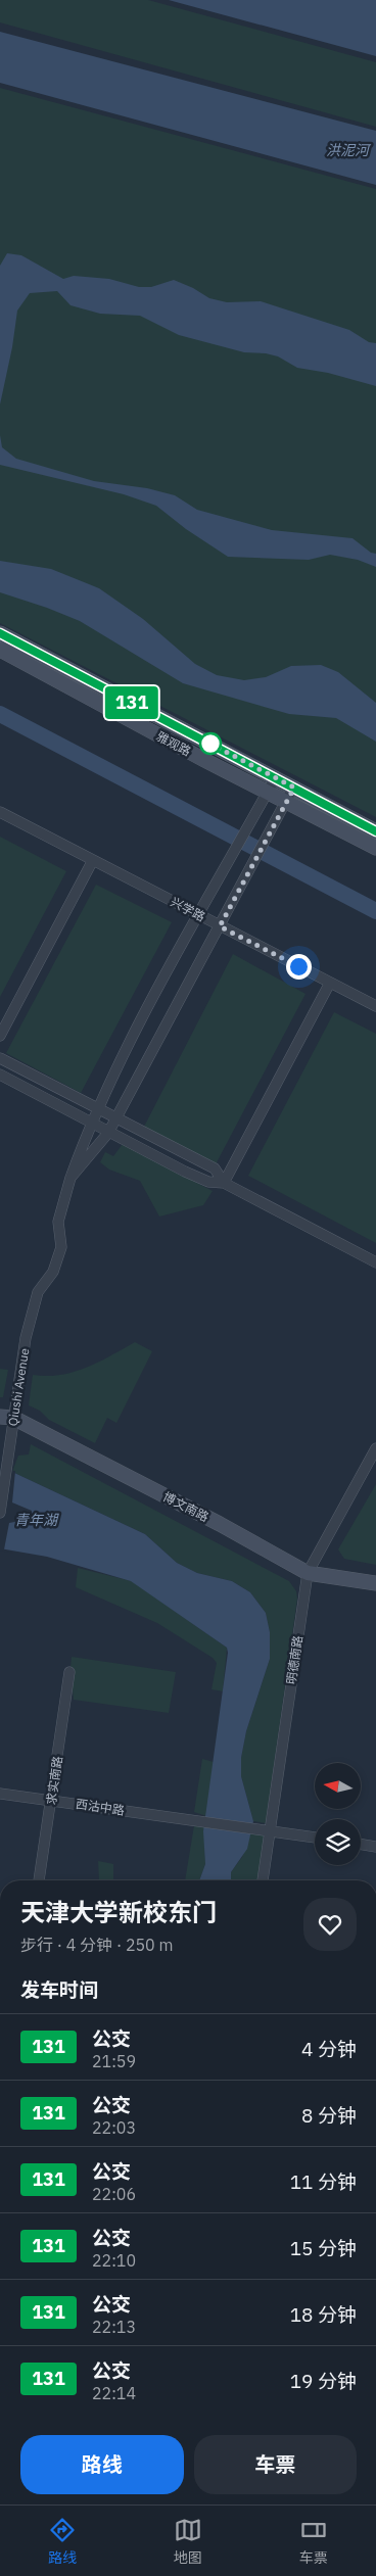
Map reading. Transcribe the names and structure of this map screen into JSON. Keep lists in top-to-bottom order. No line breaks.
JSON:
{"streets":{"main road":["雅观路","博文南路"],"street":["兴学路","Qiushi Avenue","明德南路","求实南路","西沽中路"]},"crossings":[["雅观路","Qiushi Avenue"],["兴学路","Qiushi Avenue"],["Qiushi Avenue","博文南路"],["博文南路","明德南路"],["明德南路","西沽中路"],["求实南路","西沽中路"]],"water":["洪泥河","青年湖"],"lines":["bus line 131"],"north":"left","page":{"on_map":"131","heading":[["天津大学新校东门","步行 · 4 分钟 · 250 m"],"发车时间"],"list":[{"mark":"131","name":"公交","note":"21:59","value":"4 分钟"},{"mark":"131","name":"公交","note":"22:03","value":"8 分钟"},{"mark":"131","name":"公交","note":"22:06","value":"11 分钟"},{"mark":"131","name":"公交","note":"22:10","value":"15 分钟"},{"mark":"131","name":"公交","note":"22:13","value":"18 分钟"},{"mark":"131","name":"公交","note":"22:14","value":"19 分钟"}],"buttons":["路线","车票"],"tabs":["路线","地图","车票"]}}
